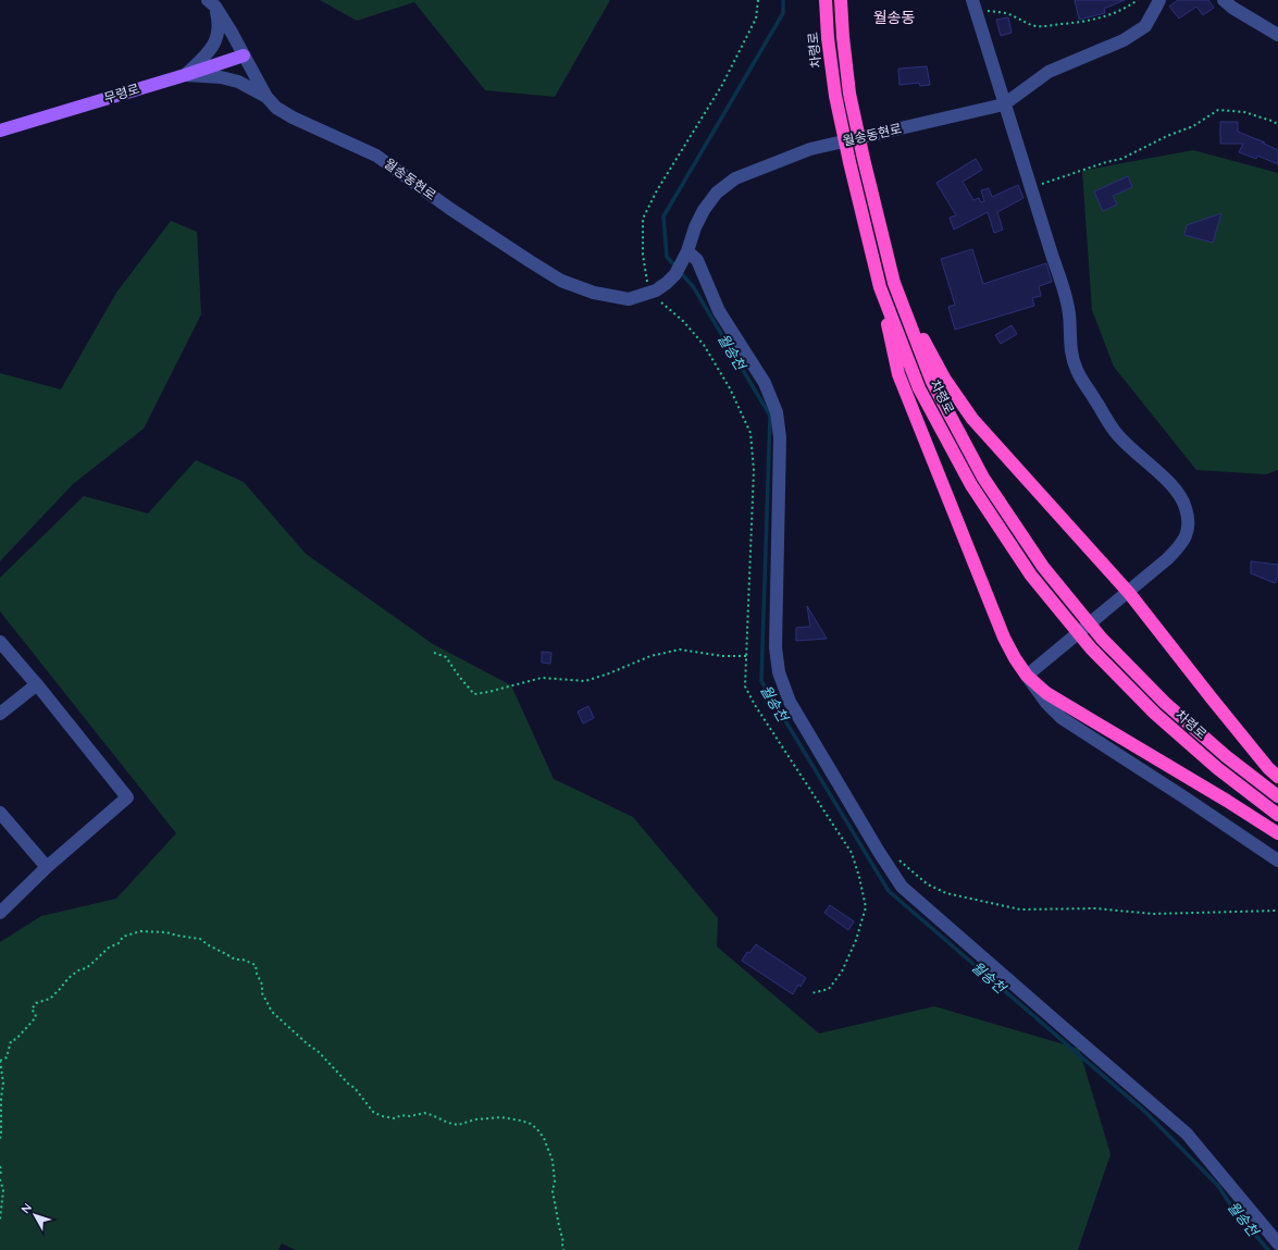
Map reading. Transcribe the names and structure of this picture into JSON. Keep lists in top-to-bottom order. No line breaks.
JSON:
{"streets":{"highway":["차령로"],"main road":["무령로"],"street":["월송동현로"]},"crossings":[["무령로","월송동현로"]],"districts":["월송동"],"water":["월송천"],"north":"top left"}
